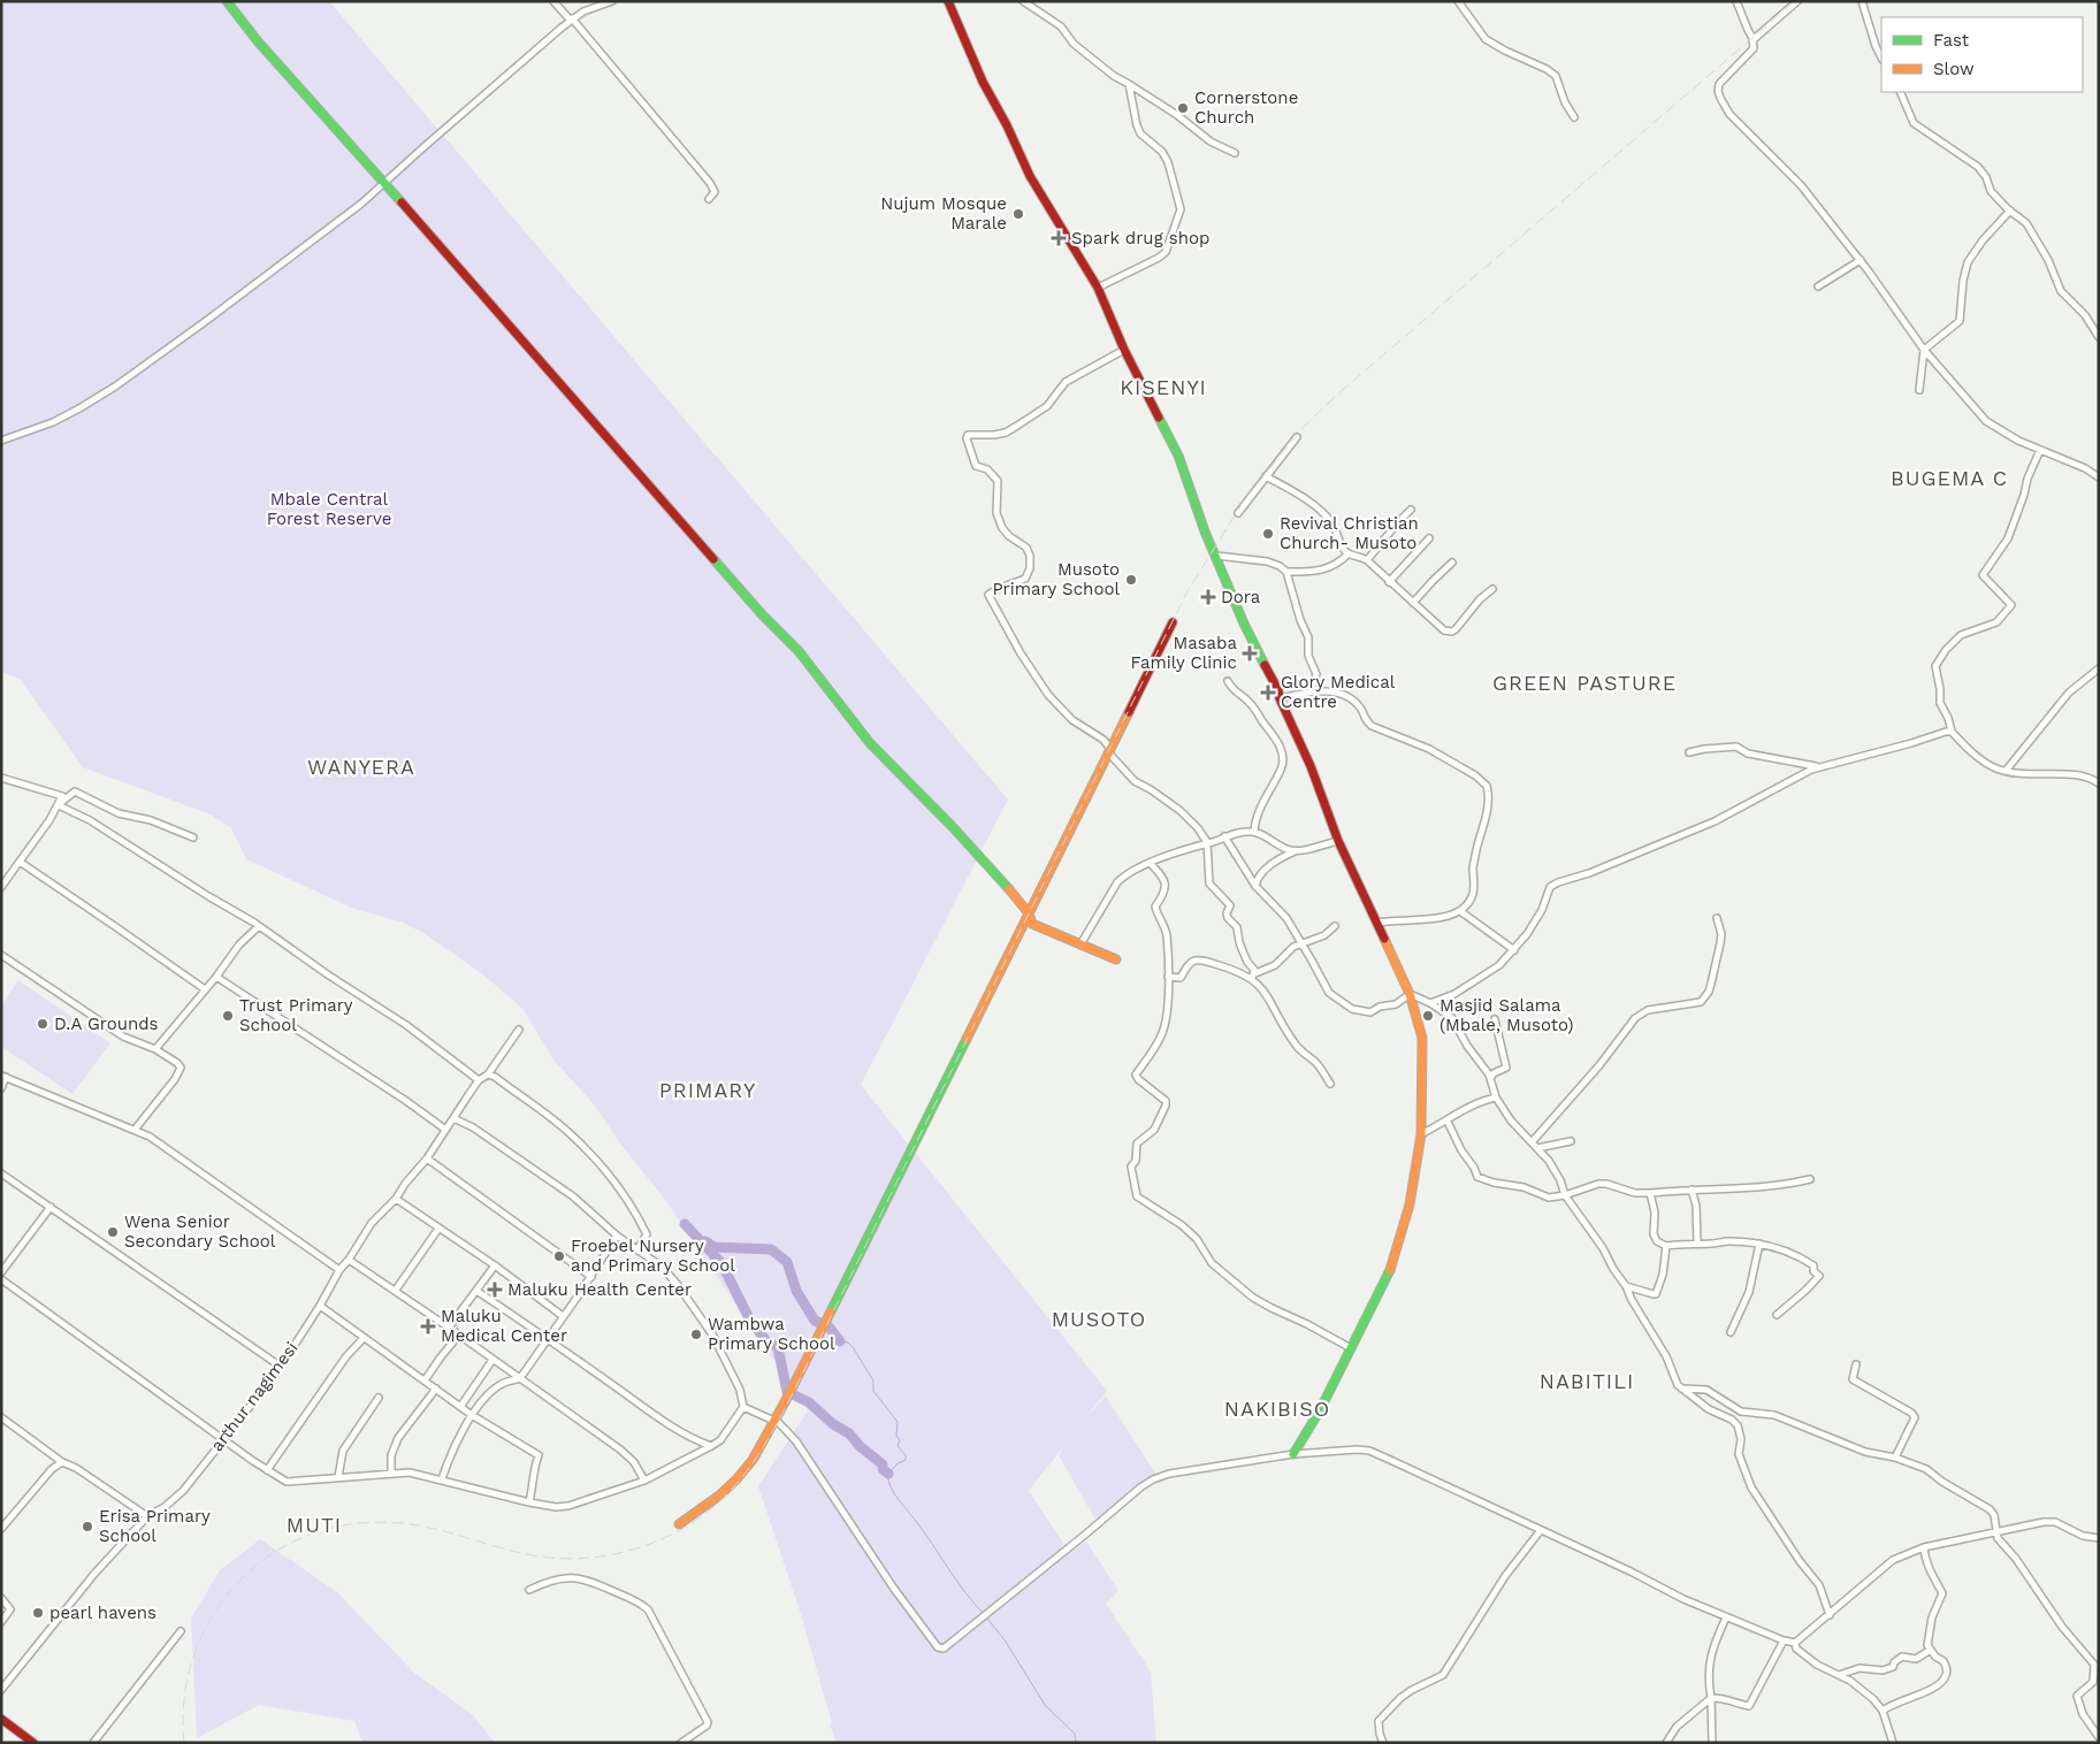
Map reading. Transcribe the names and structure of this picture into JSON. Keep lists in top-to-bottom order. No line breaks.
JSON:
{"streets":{"street":["arthur nagimesi"]},"districts":["KISENYI","BUGEMA C","GREEN PASTURE","WANYERA","PRIMARY","MUSOTO","NABITILI","NAKIBISO","MUTI"],"parks":["Mbale Central Forest Reserve"],"places":{"other":["Cornerstone Church","Nujum Mosque Marale","Revival Christian Church- Musoto","Musoto Primary School","Trust Primary School","Masjid Salama (Mbale, Musoto)","D.A Grounds","Wena Senior Secondary School","Froebel Nursery and Primary School","Wambwa Primary School","Erisa Primary School","pearl havens"],"health":["Spark drug shop","Dora","Masaba Family Clinic","Glory Medical Centre","Maluku Health Center","Maluku Medical Center"]},"legend":["Fast","Slow"]}
